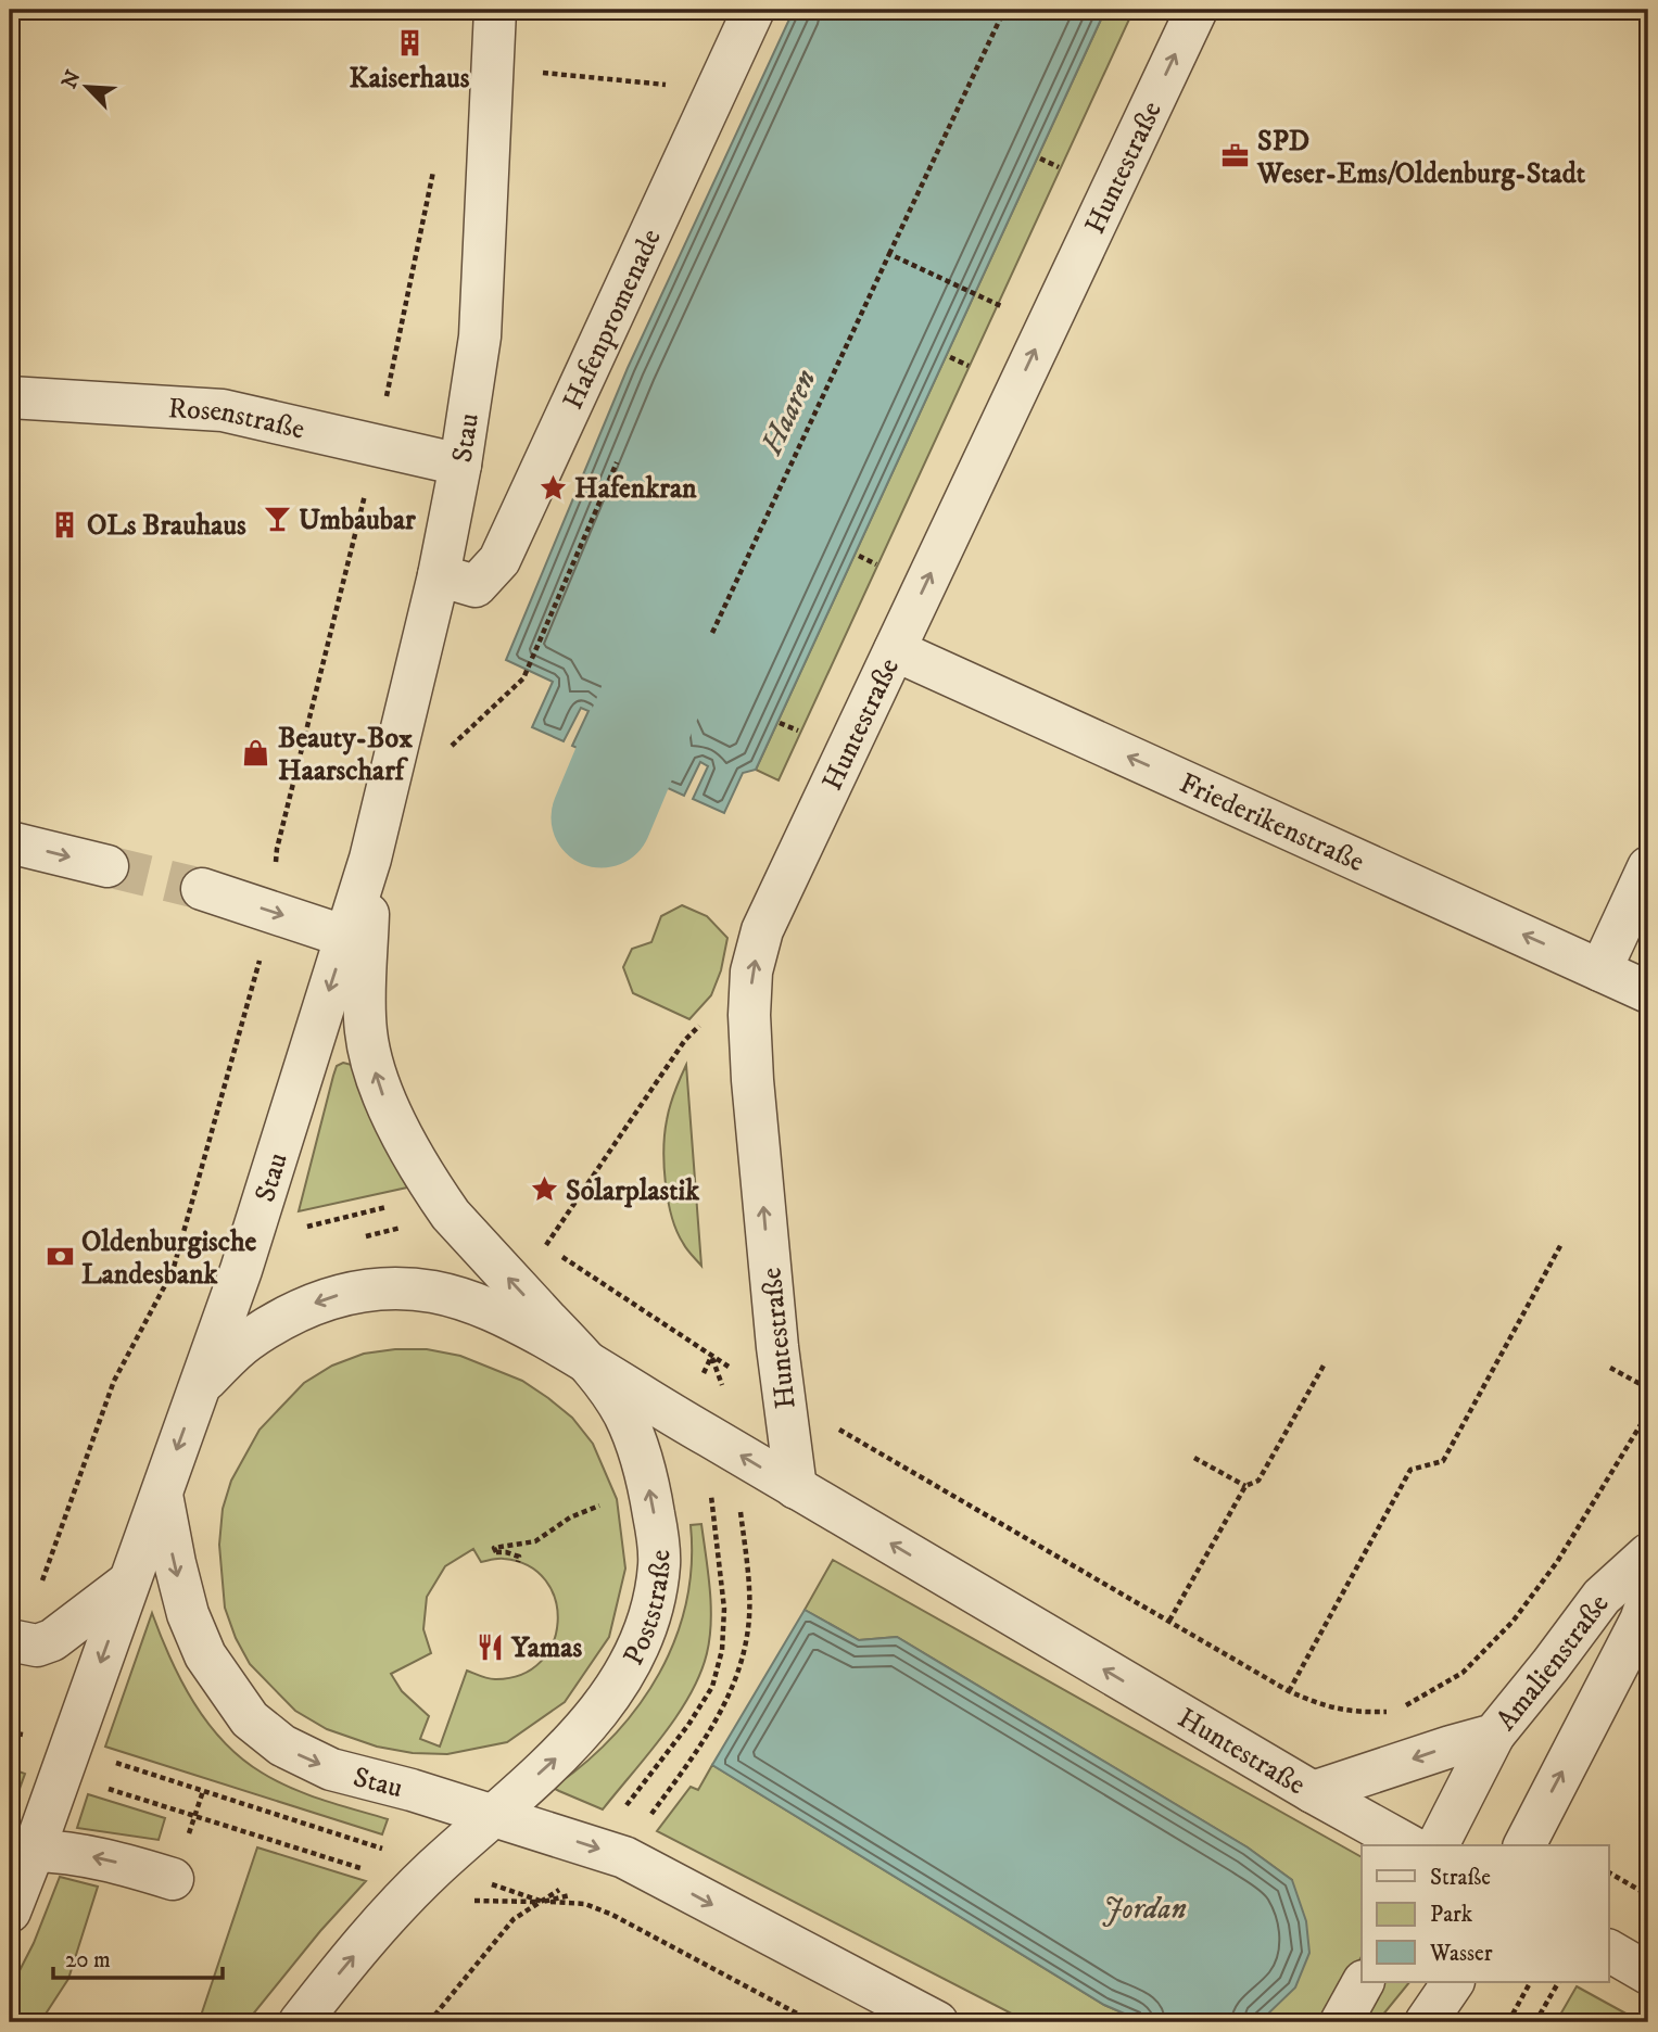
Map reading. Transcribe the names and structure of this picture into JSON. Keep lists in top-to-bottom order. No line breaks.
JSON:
{"streets":{"street":["Huntestraße","Hafenpromenade","Rosenstraße","Stau","Friederikenstraße","Poststraße","Amalienstraße"]},"crossings":[["Huntestraße","Stau"],["Huntestraße","Friederikenstraße"],["Huntestraße","Poststraße"],["Huntestraße","Amalienstraße"],["Hafenpromenade","Stau"],["Rosenstraße","Stau"],["Stau","Poststraße"]],"one_way":["Friederikenstraße","Poststraße"],"water":["Haaren","Jordan"],"places":{"building":["Kaiserhaus","OLs Brauhaus"],"office":["SPD Weser-Ems/Oldenburg-Stadt"],"place":["Hafenkran","Solarplastik"],"bar":["Umbaubar"],"shop":["Beauty-Box Haarscharf"],"bank":["Oldenburgische Landesbank"],"restaurant":["Yamas"]},"legend":["Straße","Park","Wasser"],"scale_bar":"20 m","north":"top left"}
